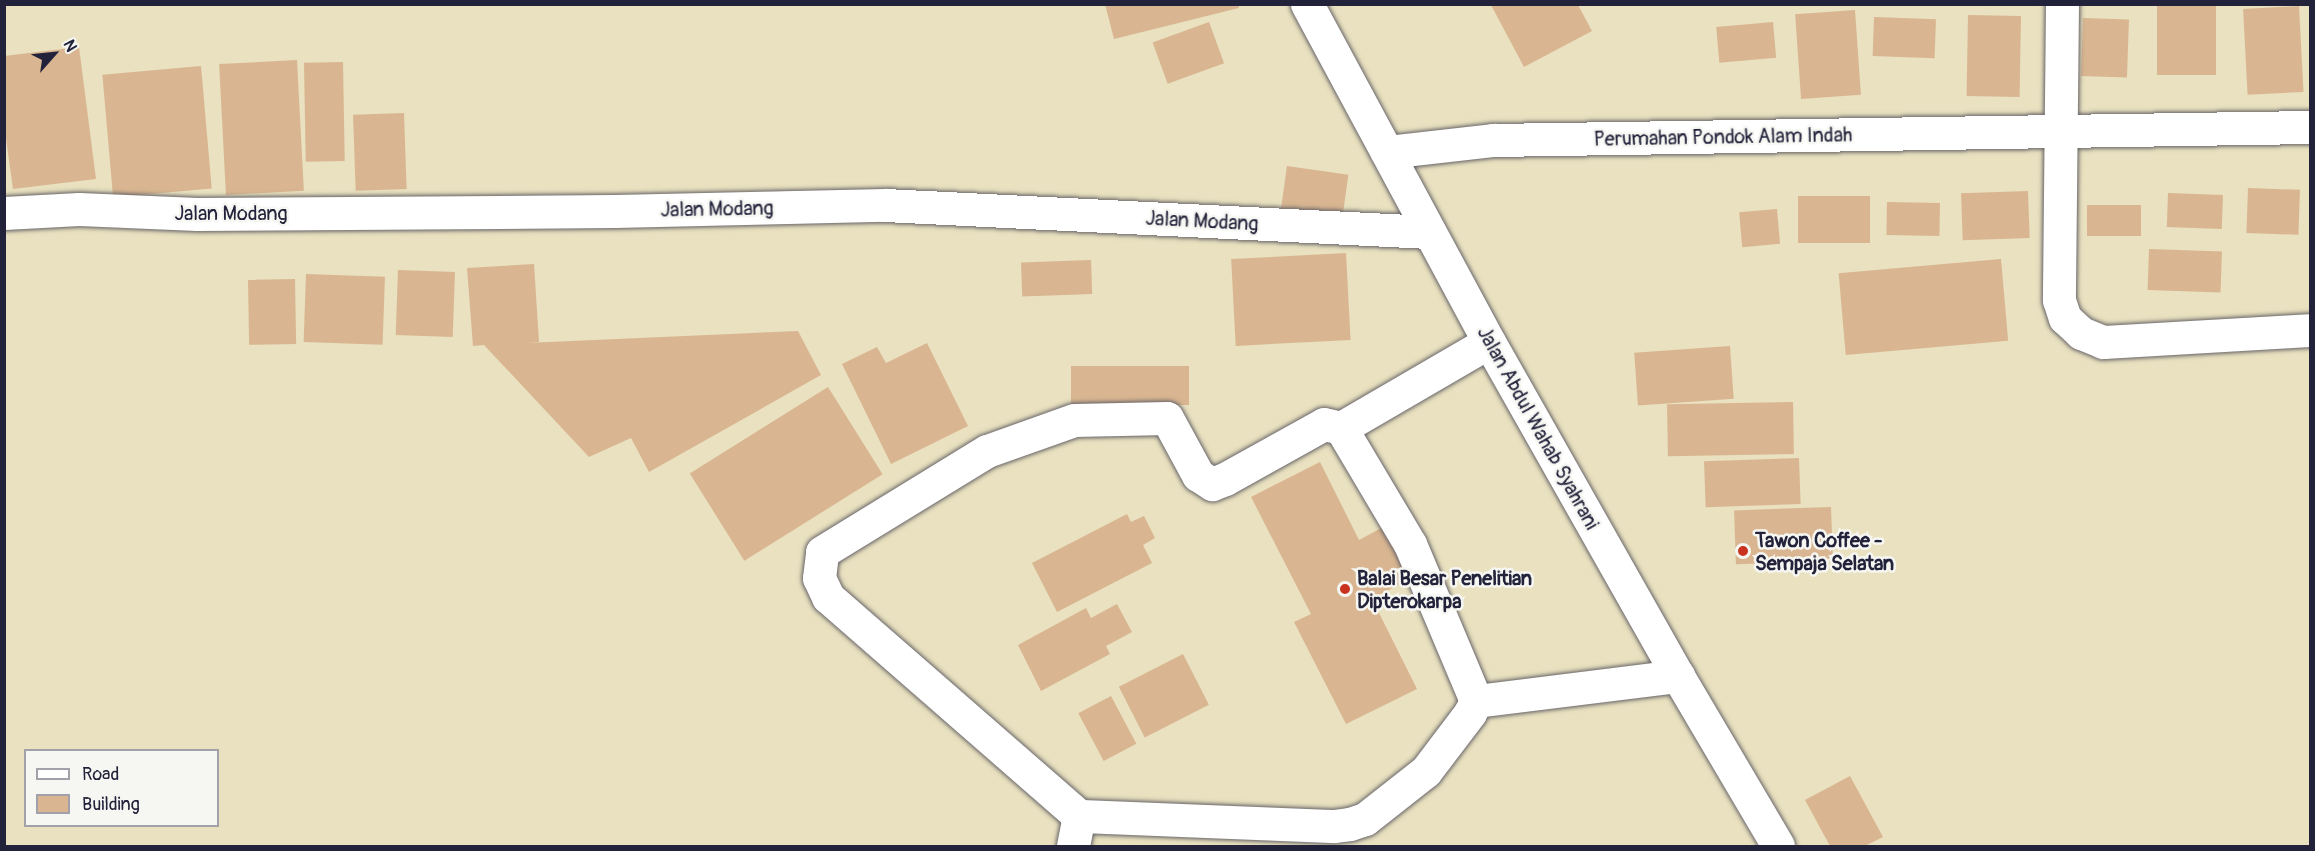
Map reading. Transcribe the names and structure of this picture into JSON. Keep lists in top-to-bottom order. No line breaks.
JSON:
{"streets":{"main road":["Perumahan Pondok Alam Indah","Jalan Modang","Jalan Abdul Wahab Syahrani"]},"crossings":[["Perumahan Pondok Alam Indah","Jalan Abdul Wahab Syahrani"],["Jalan Modang","Jalan Abdul Wahab Syahrani"]],"places":["Tawon Coffee - Sempaja Selatan","Balai Besar Penelitian Dipterokarpa"],"legend":["Road","Building"],"north":"top right"}
